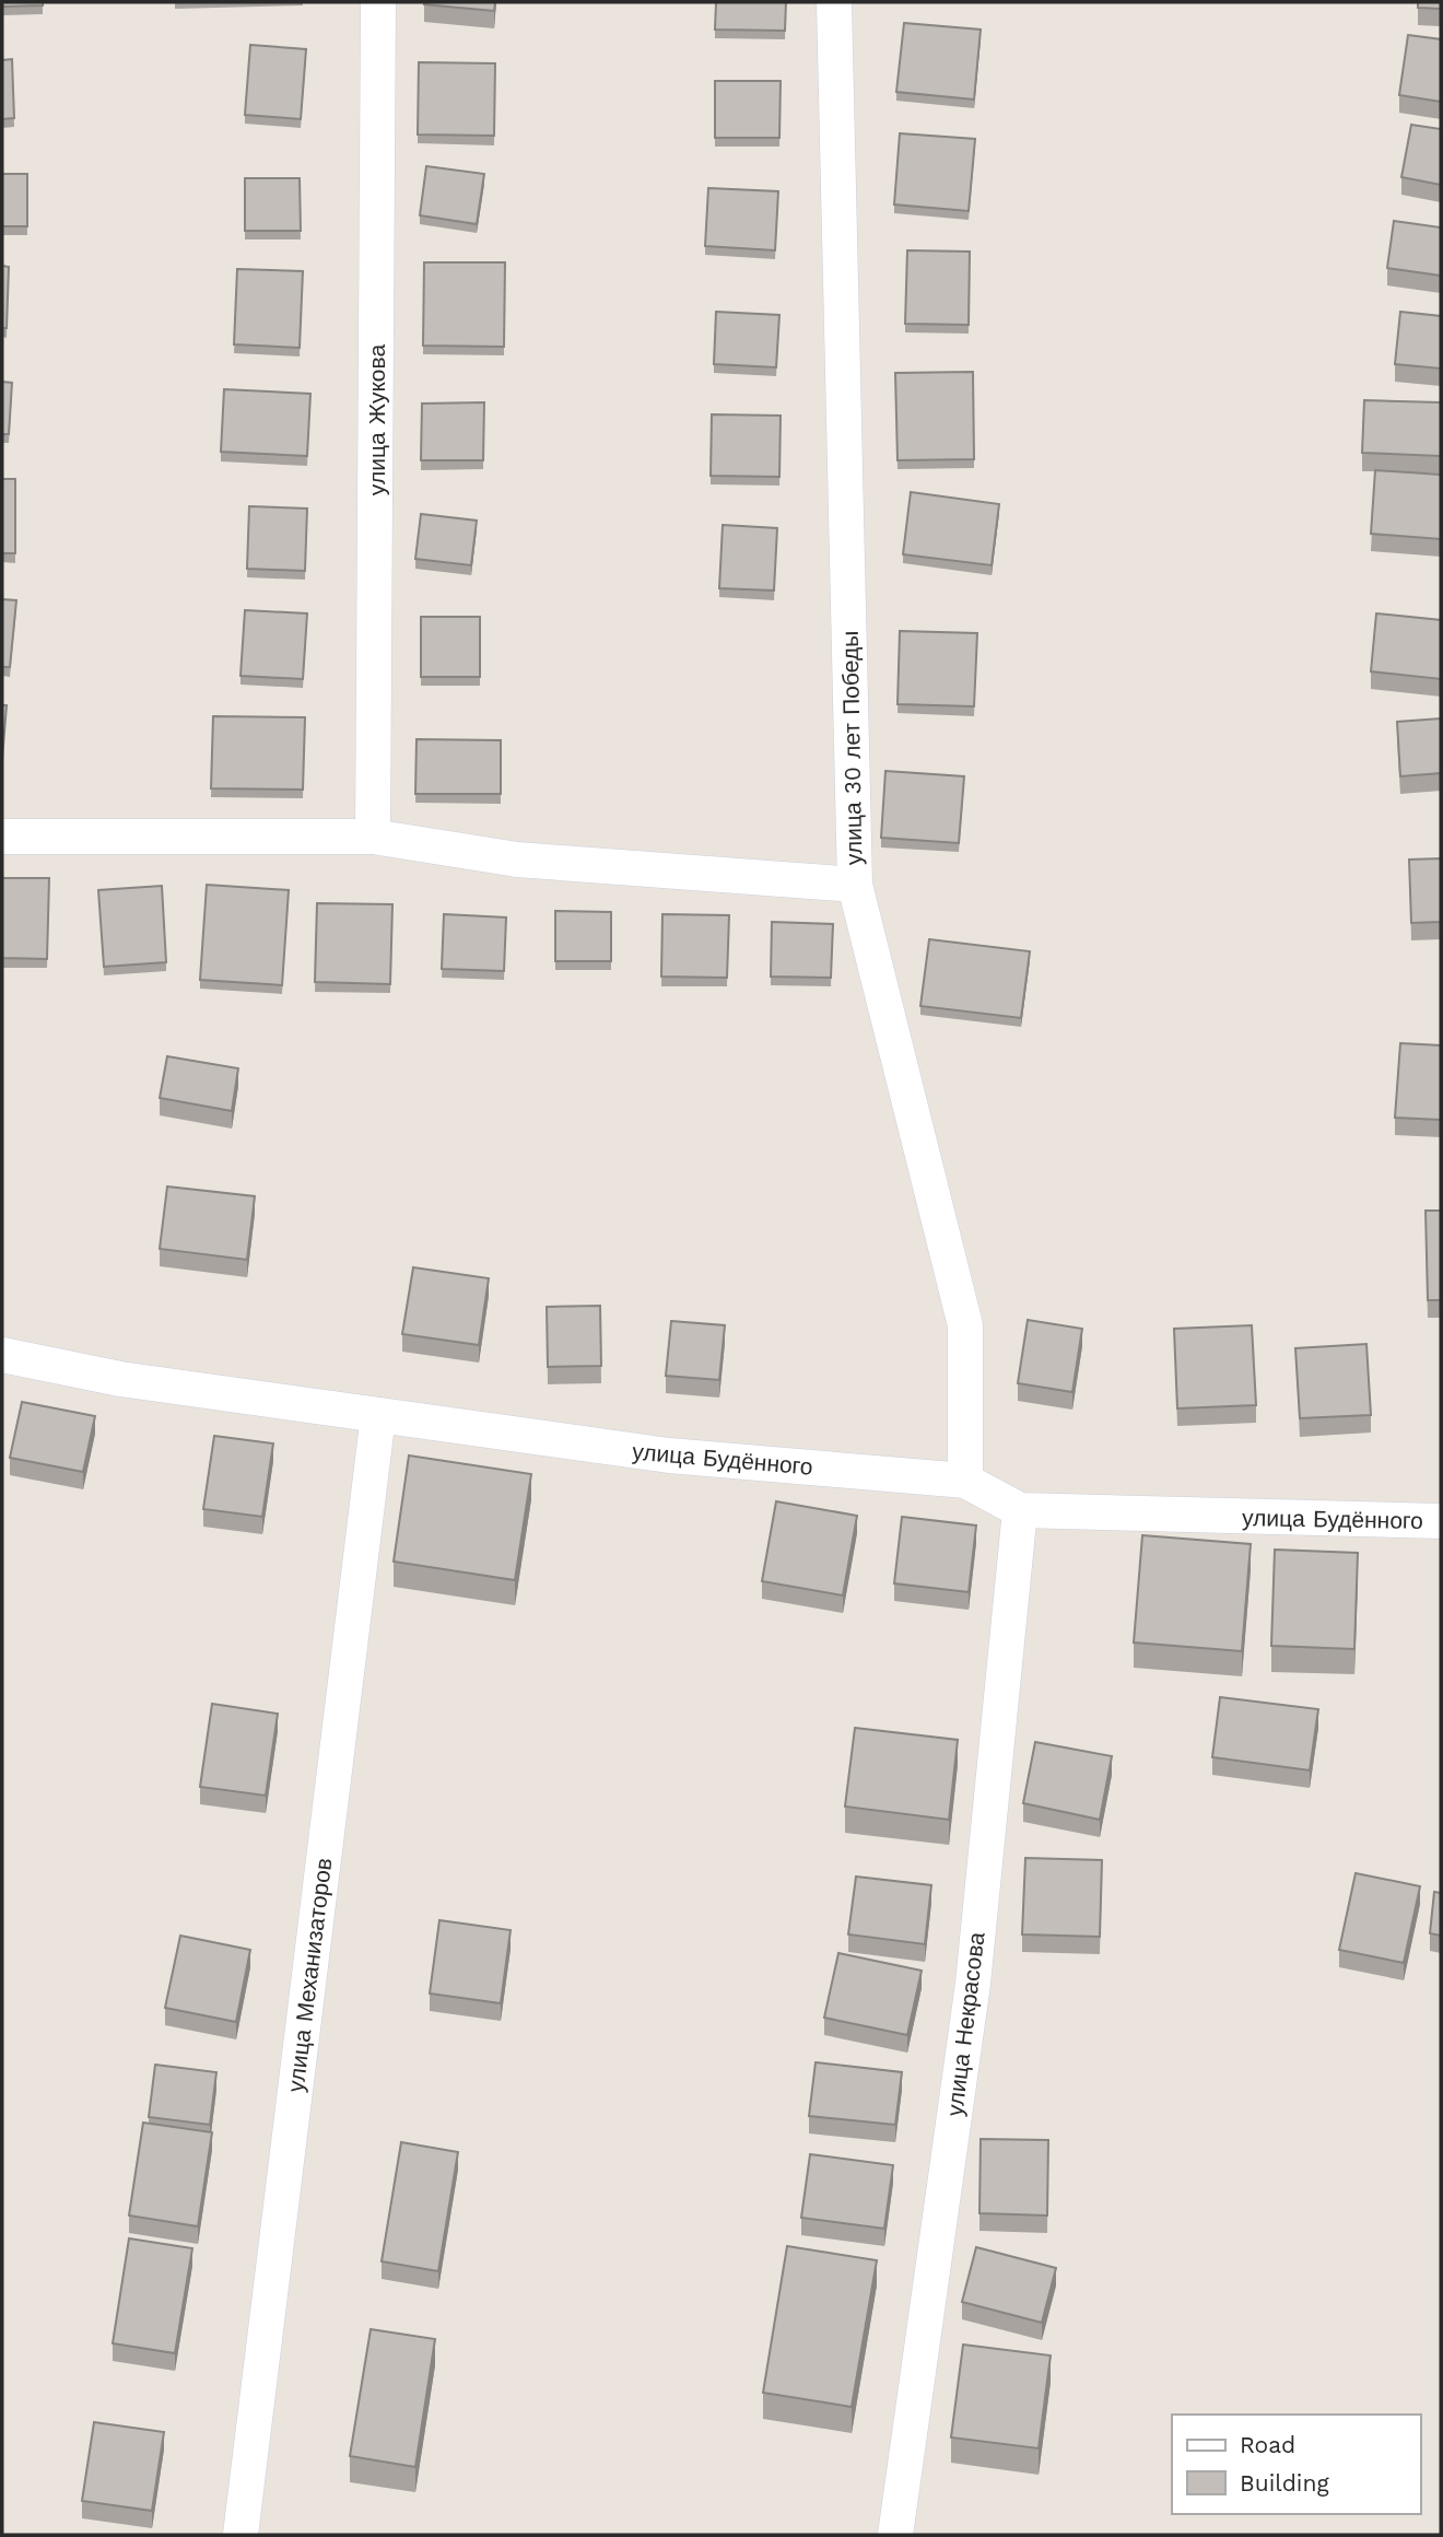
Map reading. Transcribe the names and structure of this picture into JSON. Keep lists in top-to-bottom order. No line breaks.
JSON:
{"streets":{"street":["улица Жукова","улица 30 лет Победы","улица Будённого","улица Механизаторов","улица Некрасова"]},"crossings":[["улица 30 лет Победы","улица Будённого"],["улица Будённого","улица Механизаторов"],["улица Будённого","улица Некрасова"]],"legend":["Road","Building"]}
